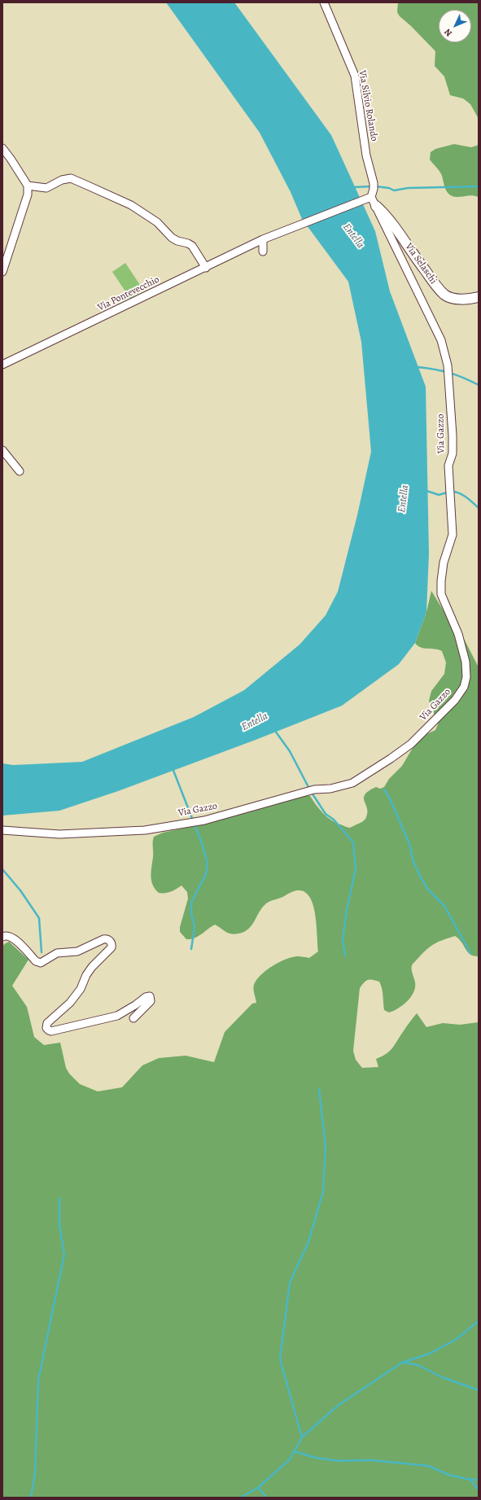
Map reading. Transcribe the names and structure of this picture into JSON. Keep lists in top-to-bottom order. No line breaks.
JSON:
{"streets":{"street":["Via Silvio Rolando","Via Selaschi","Via Pontevecchio","Via Gazzo"]},"crossings":[["Via Silvio Rolando","Via Selaschi"],["Via Silvio Rolando","Via Pontevecchio"],["Via Silvio Rolando","Via Gazzo"],["Via Selaschi","Via Pontevecchio"],["Via Selaschi","Via Gazzo"],["Via Pontevecchio","Via Gazzo"]],"water":["Entella"],"north":"bottom left"}
